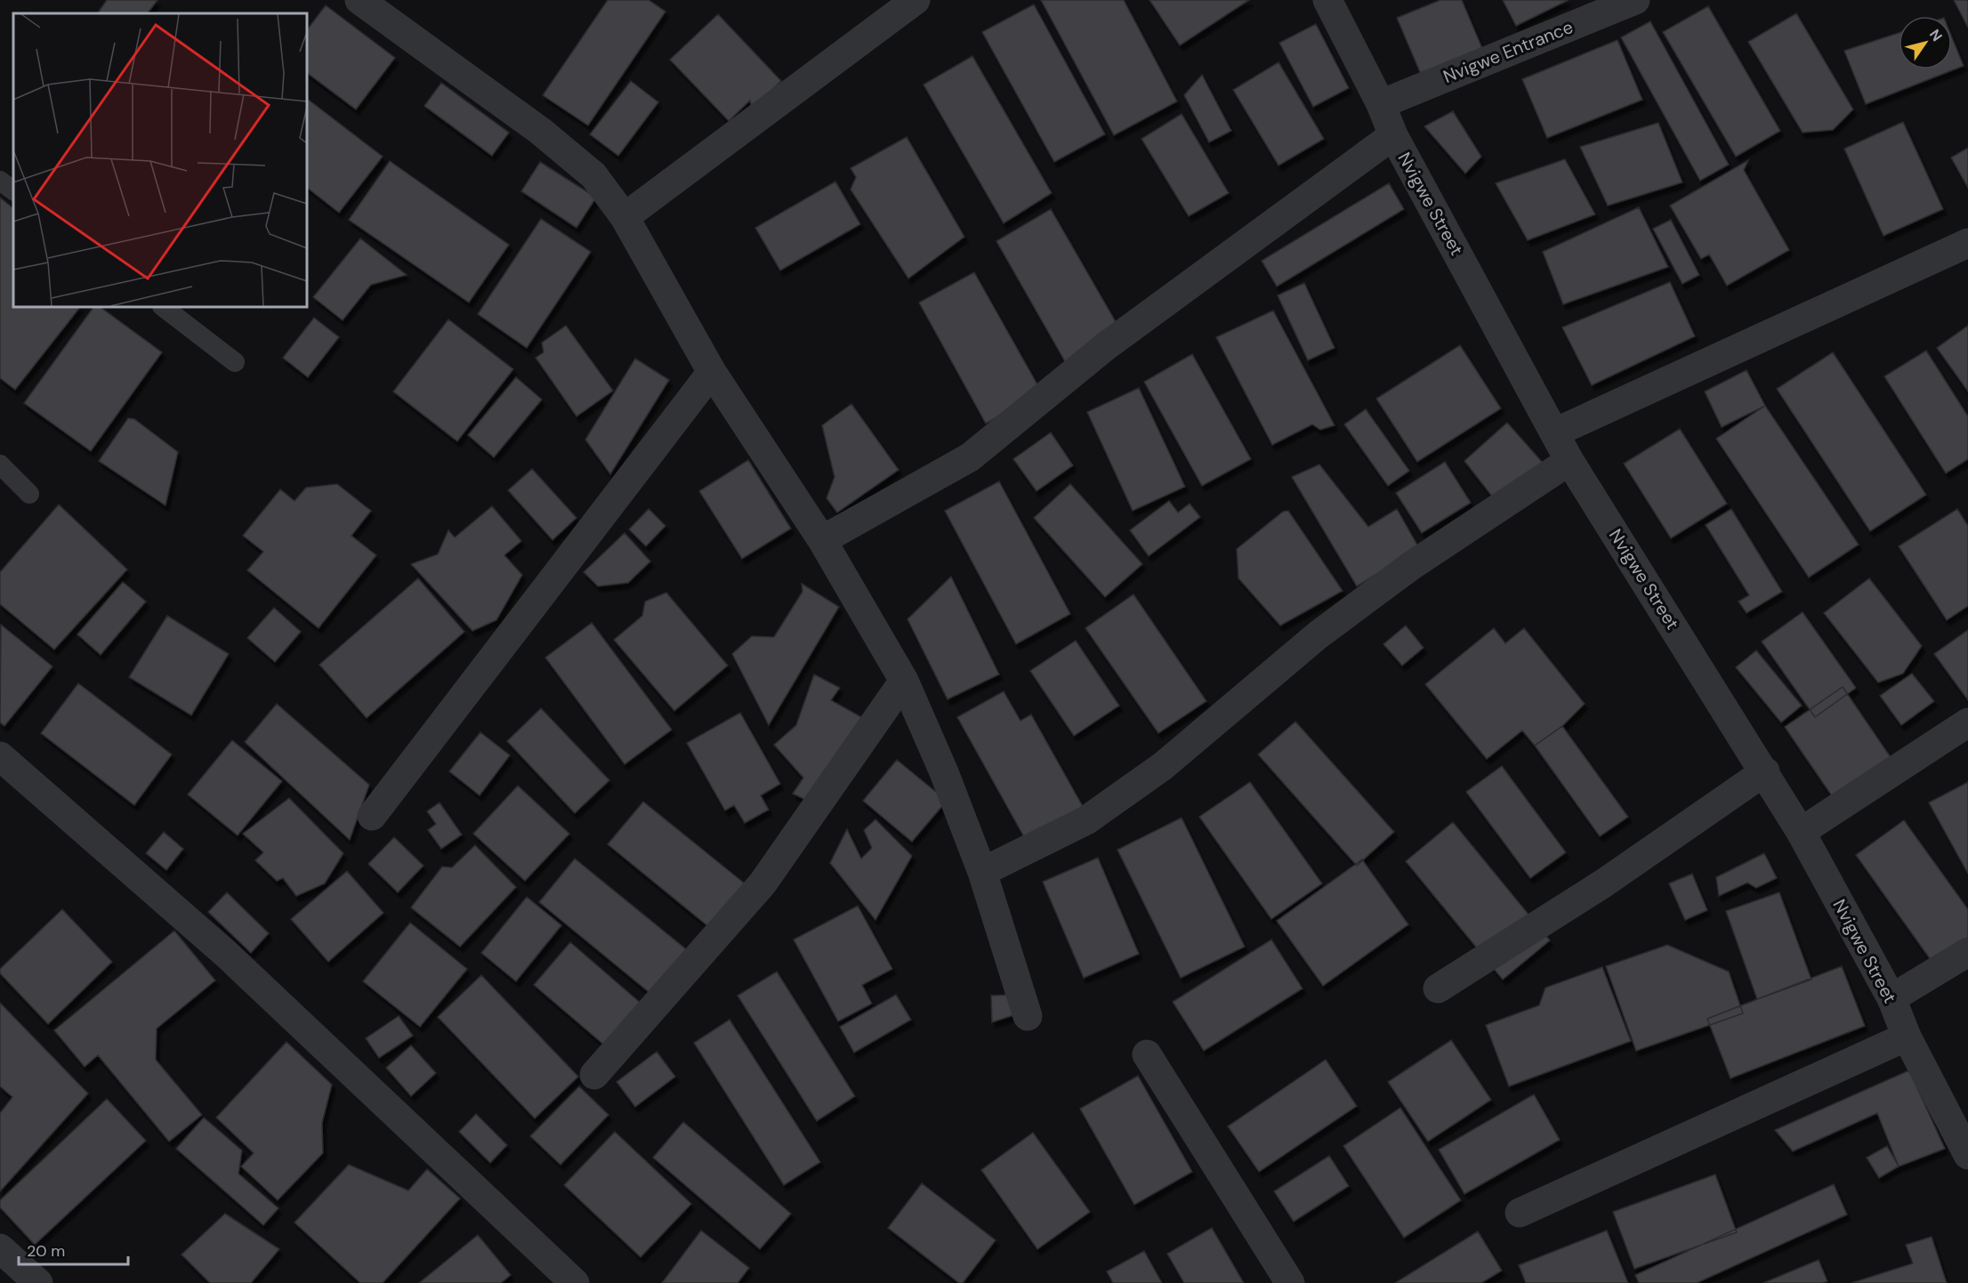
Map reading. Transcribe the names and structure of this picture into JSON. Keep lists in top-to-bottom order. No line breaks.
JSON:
{"streets":{"street":["Nvigwe Entrance","Nvigwe Street"]},"crossings":[["Nvigwe Entrance","Nvigwe Street"]],"scale_bar":"20 m","north":"top right"}
